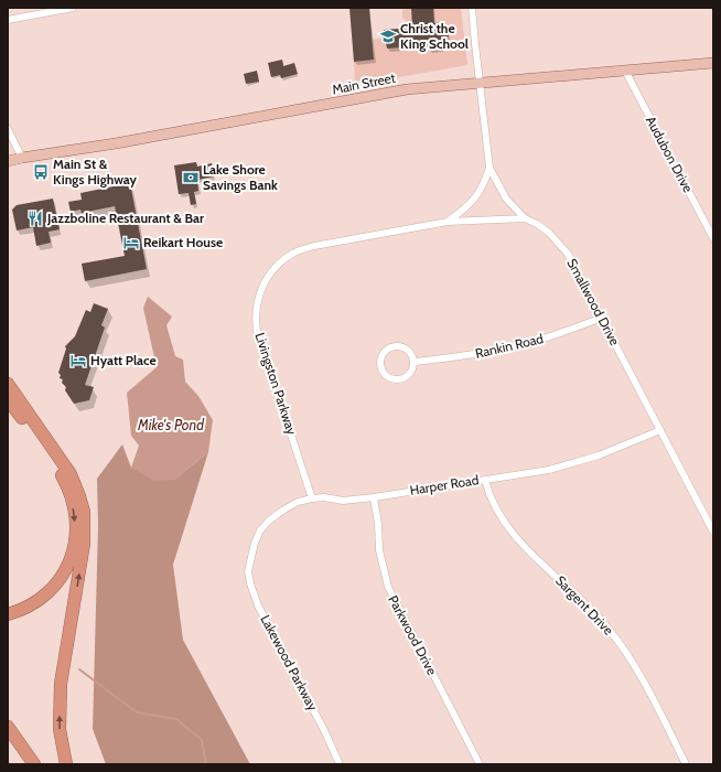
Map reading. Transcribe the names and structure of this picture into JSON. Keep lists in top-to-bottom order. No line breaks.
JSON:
{"streets":{"main road":["Main Street"],"street":["Audubon Drive","Smallwood Drive","Rankin Road","Livingston Parkway","Harper Road","Sargent Drive","Parkwood Drive","Lakewood Parkway"]},"crossings":[["Main Street","Audubon Drive"],["Main Street","Smallwood Drive"],["Smallwood Drive","Rankin Road"],["Smallwood Drive","Livingston Parkway"],["Smallwood Drive","Harper Road"],["Livingston Parkway","Harper Road"],["Harper Road","Sargent Drive"],["Harper Road","Parkwood Drive"],["Harper Road","Lakewood Parkway"]],"water":["Mike's Pond"],"places":{"school or university":["Christ the King School"],"bus stop":["Main St & Kings Highway"],"bank":["Lake Shore Savings Bank"],"restaurant":["Jazzboline Restaurant & Bar"],"hotel":["Reikart House","Hyatt Place"]}}
